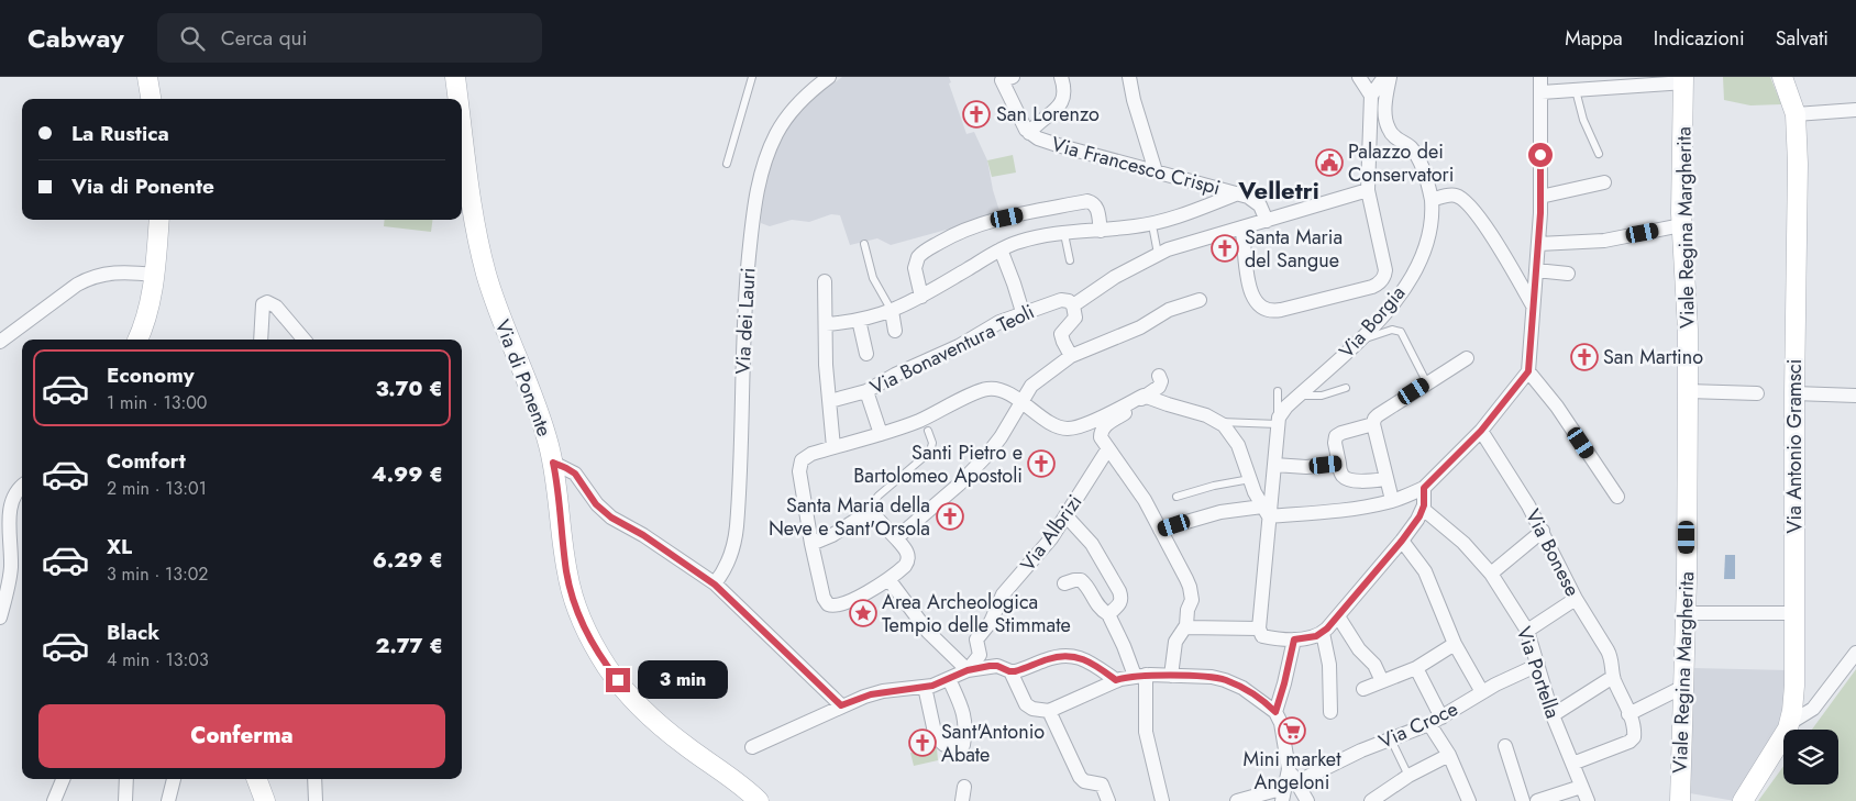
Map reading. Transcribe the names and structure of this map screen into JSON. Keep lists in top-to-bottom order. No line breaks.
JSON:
{"streets":{"street":["Via Francesco Crispi","Viale Regina Margherita","Via dei Lauri","Via Borgia","Via Bonaventura Teoli","Via di Ponente","Via Antonio Gramsci","Via Albrizi","Via Bonese","Via Portella","Via Croce"]},"crossings":[["Via Bonese","Via Portella"],["Via Portella","Via Croce"]],"districts":["Velletri"],"places":{"church":["San Lorenzo","Santa Maria del Sangue","San Martino","Santi Pietro e Bartolomeo Apostoli","Santa Maria della Neve e Sant'Orsola","Sant'Antonio Abate"],"public building":["Palazzo dei Conservatori"],"place":["Area Archeologica Tempio delle Stimmate"],"supermarket":["Mini market Angeloni"]},"page":{"header":"Cabway","search":"Cerca qui","nav":["Mappa","Indicazioni","Salvati"],"banner":["La Rustica","Via di Ponente"],"list":[{"name":"Economy","note":"1 min · 13:00","value":"3.70 €"},{"name":"Comfort","note":"2 min · 13:01","value":"4.99 €"},{"name":"XL","note":"3 min · 13:02","value":"6.29 €"},{"name":"Black","note":"4 min · 13:03","value":"2.77 €"}],"bubble":"3 min","buttons":"Conferma"}}
